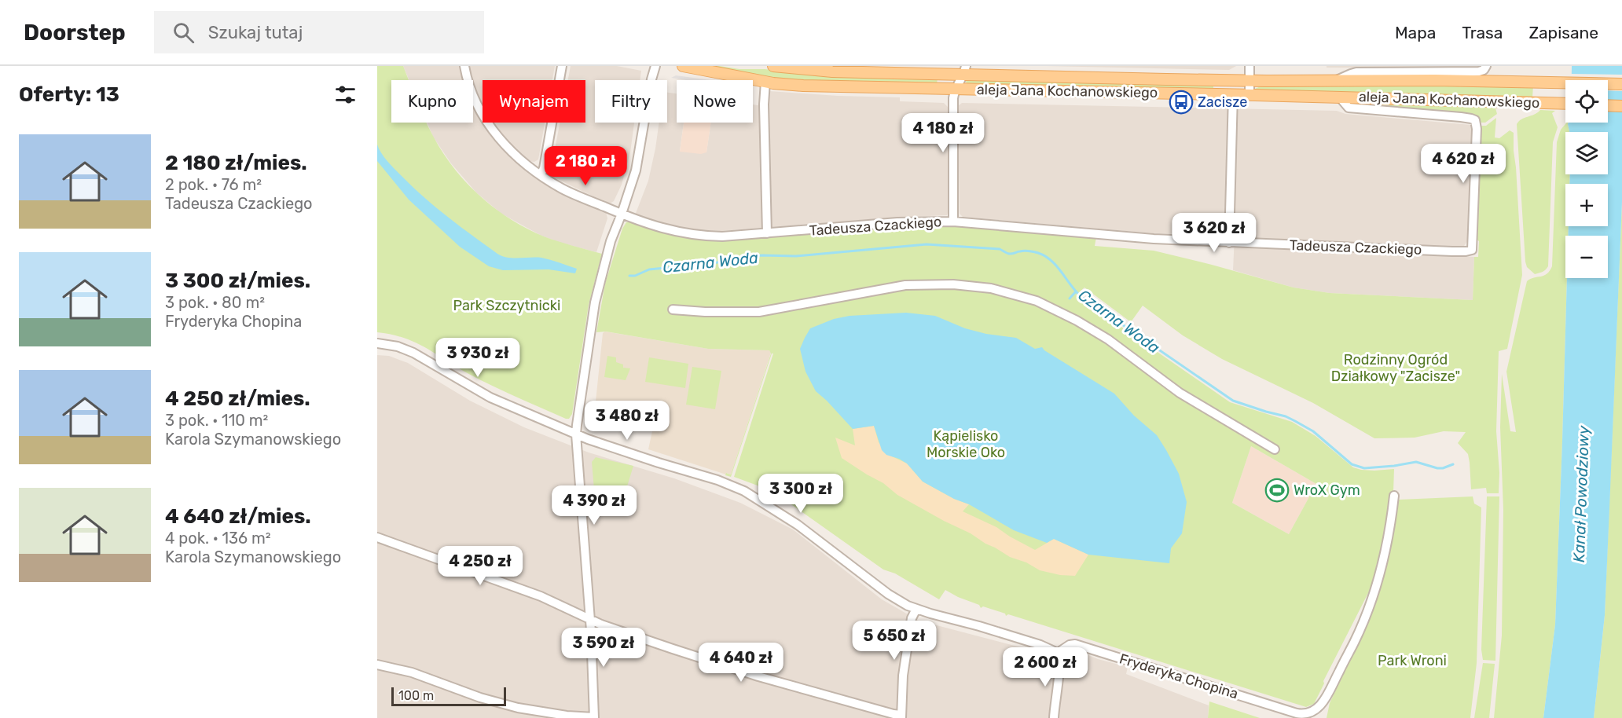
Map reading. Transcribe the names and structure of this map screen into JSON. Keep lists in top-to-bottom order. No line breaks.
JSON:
{"streets":{"main road":["aleja Jana Kochanowskiego"],"street":["Tadeusza Czackiego","Fryderyka Chopina"]},"crossings":[["aleja Jana Kochanowskiego","Tadeusza Czackiego"]],"water":["Czarna Woda","Kanał Powodziowy"],"parks":["Park Szczytnicki","Rodzinny Ogród Działkowy \"Zacisze\"","Kąpielisko Morskie Oko","Park Wroni"],"places":{"bus stop":["Zacisze"],"sports":["WroX Gym"]},"scale_bar":"100 m","page":{"header":"Doorstep","search":"Szukaj tutaj","nav":["Mapa","Trasa","Zapisane"],"heading":"Oferty: 13","map_buttons":["+","−"],"chip":["Kupno","Wynajem","Filtry","Nowe"],"price":["4 180 zł","4 620 zł","2 180 zł","3 620 zł","3 930 zł","3 480 zł","3 300 zł","4 390 zł","4 250 zł","5 650 zł","3 590 zł","4 640 zł","2 600 zł"],"list":[{"name":"2 180 zł/mies.","note":"2 pok. · 76 m² · Tadeusza Czackiego"},{"name":"3 300 zł/mies.","note":"3 pok. · 80 m² · Fryderyka Chopina"},{"name":"4 250 zł/mies.","note":"3 pok. · 110 m² · Karola Szymanowskiego"},{"name":"4 640 zł/mies.","note":"4 pok. · 136 m² · Karola Szymanowskiego"}],"scale":"100 m"}}
